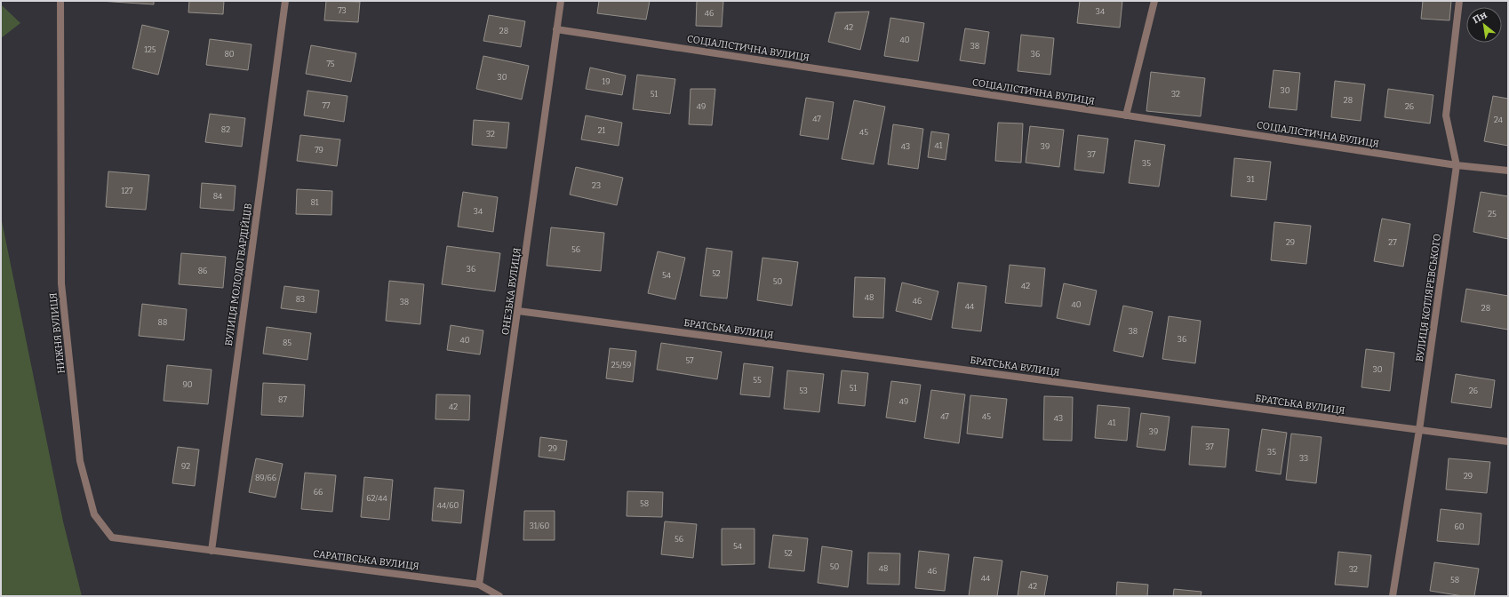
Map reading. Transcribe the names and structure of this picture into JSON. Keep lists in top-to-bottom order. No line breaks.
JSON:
{"streets":{"street":["СОЦІАЛІСТИЧНА ВУЛИЦЯ","ВУЛИЦЯ МОЛОДОГВАРДІЙЦІВ","ОНЕЗЬКА ВУЛИЦЯ","ВУЛИЦЯ КОТЛЯРЕВСЬКОГО","БРАТСЬКА ВУЛИЦЯ","НИЖНЯ ВУЛИЦЯ","САРАТІВСЬКА ВУЛИЦЯ"]},"crossings":[["СОЦІАЛІСТИЧНА ВУЛИЦЯ","ОНЕЗЬКА ВУЛИЦЯ"],["СОЦІАЛІСТИЧНА ВУЛИЦЯ","ВУЛИЦЯ КОТЛЯРЕВСЬКОГО"],["ВУЛИЦЯ МОЛОДОГВАРДІЙЦІВ","НИЖНЯ ВУЛИЦЯ"],["ОНЕЗЬКА ВУЛИЦЯ","БРАТСЬКА ВУЛИЦЯ"],["ОНЕЗЬКА ВУЛИЦЯ","САРАТІВСЬКА ВУЛИЦЯ"],["ВУЛИЦЯ КОТЛЯРЕВСЬКОГО","БРАТСЬКА ВУЛИЦЯ"],["НИЖНЯ ВУЛИЦЯ","САРАТІВСЬКА ВУЛИЦЯ"]],"house_numbers":["73","34","46","42","28","40","38","125","80","36","75","30","19","30","51","32","28","77","49","26","47","24","82","21","45","32","41","43","39","79","37","35","31","23","127","84","81","34","25","29","27","56","36","86","52","54","50","42","48","83","46","38","40","44","28","88","38","36","40","85","57","25/59","30","55","90","51","53","26","87","49","42","47","45","43","41","39","37","29","35","33","92","29","89/66","66","62/44","58","44/60","31/60","60","56","54","52","50","48","32","46","44","58","42"],"north":"top left"}
